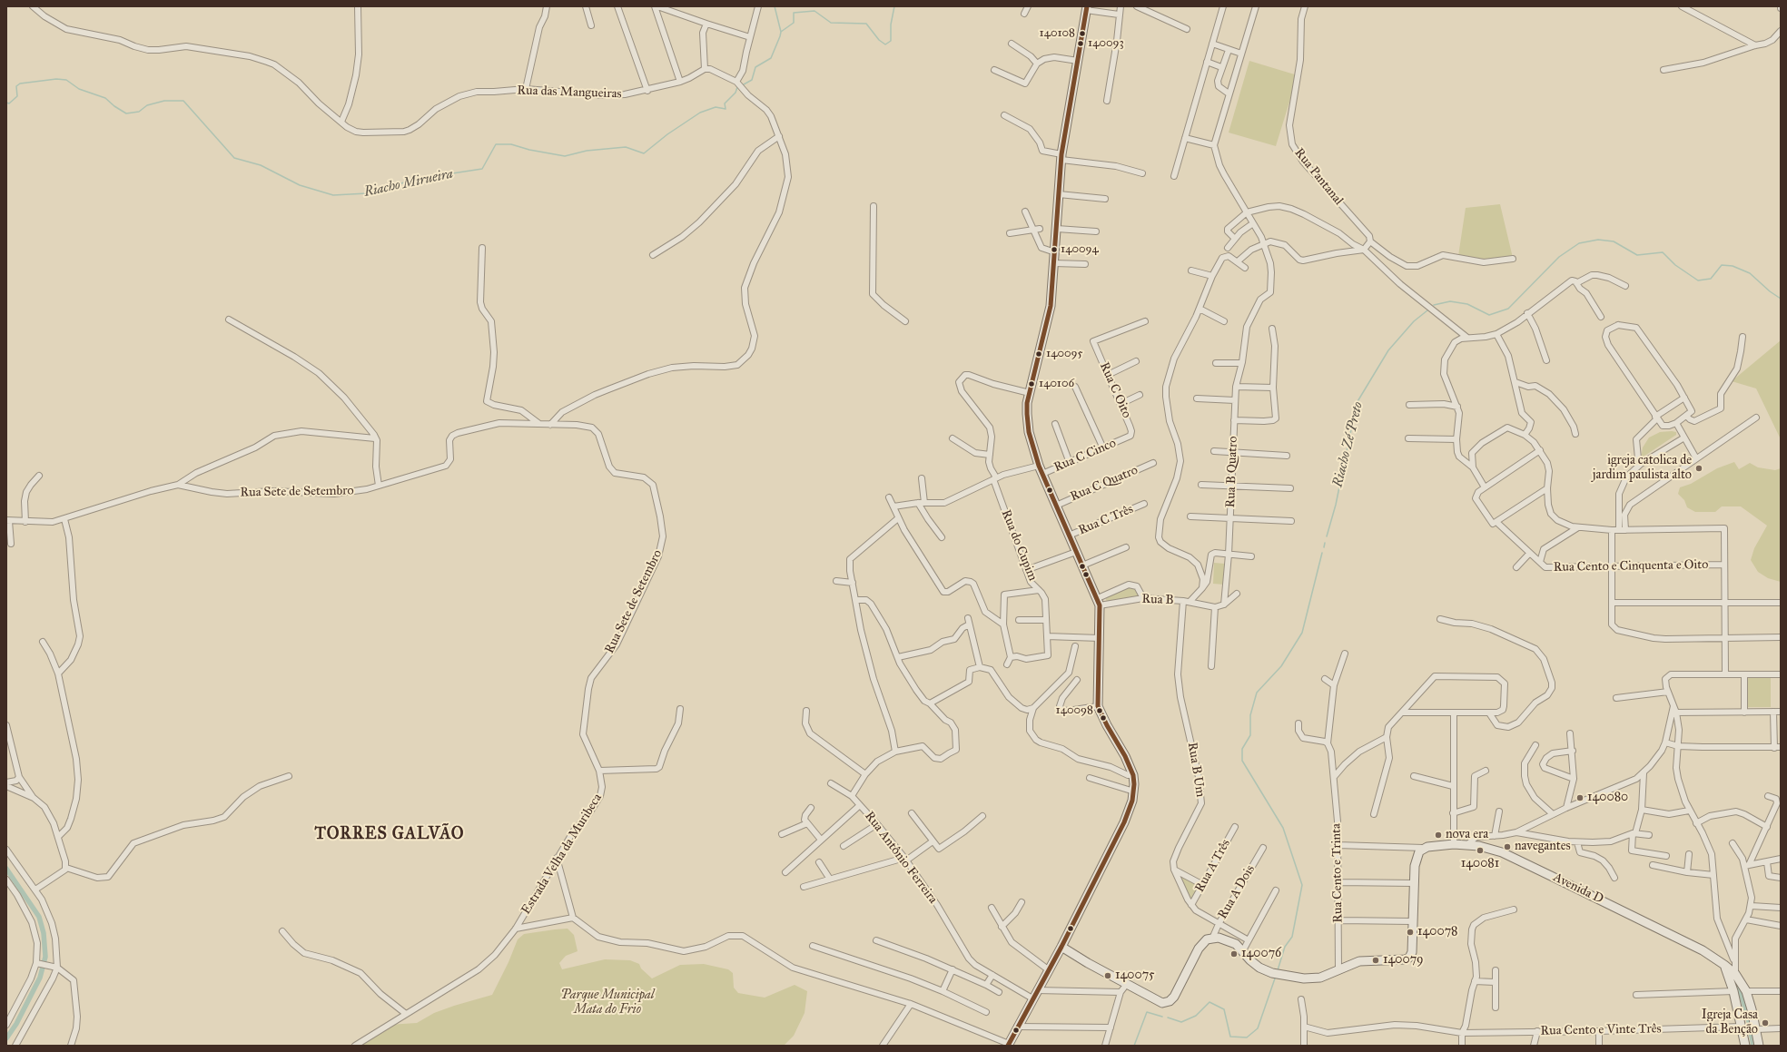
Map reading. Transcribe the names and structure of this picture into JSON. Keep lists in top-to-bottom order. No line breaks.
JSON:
{"streets":{"main road":["Avenida D"],"street":["Rua das Mangueiras","Rua Pantanal","Rua C Oito","Rua C Cinco","Rua B Quatro","Rua C Quatro","Rua Sete de Setembro","Rua C Três","Rua do Cupim","Rua Cento e Cinquenta e Oito","Rua B","Rua B Um","Estrada Velha da Muribeca","Rua Antônio Ferreira","Rua A Três","Rua Cento e Trinta","Rua A Dois","Rua Cento e Vinte Três"]},"crossings":[["Rua C Oito","Rua C Cinco"],["Rua Sete de Setembro","Estrada Velha da Muribeca"],["Rua B","Rua B Um"]],"districts":["TORRES GALVÃO"],"water":["Riacho Mirueira","Riacho Zé Preto"],"parks":["Parque Municipal Mata do Frio"],"places":["140108","140093","140094","140095","140106","igreja catolica de jardim paulista alto","140098","140080","nova era","navegantes","140081","140078","140076","140079","140075","Igreja Casa da Benção"]}
